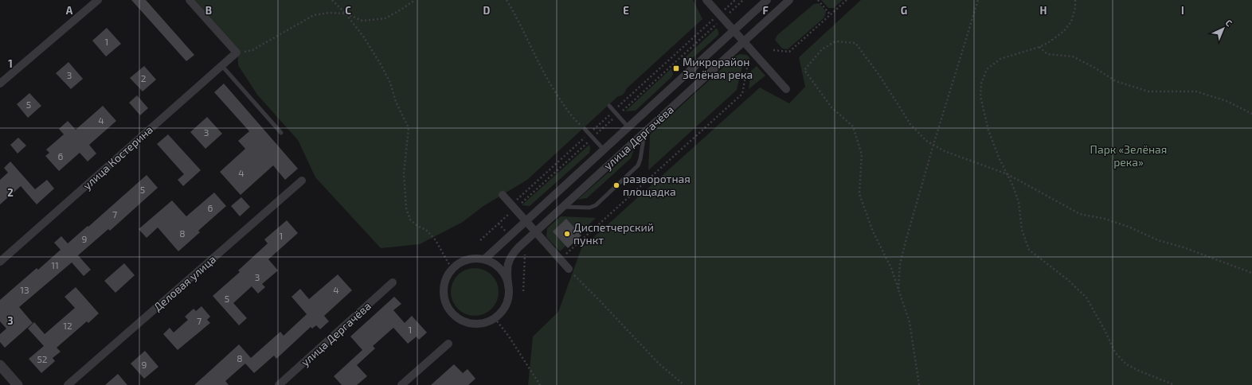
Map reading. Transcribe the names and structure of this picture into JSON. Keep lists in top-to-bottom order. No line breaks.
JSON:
{"streets":{"street":["улица Дергачёва","улица Костерина","Деловая улица"]},"parks":["Парк «Зелёная река»"],"places":{"transit":["Микрорайон Зелёная река"],"other":["разворотная площадка","Диспетчерский пункт"]},"house_numbers":["1","3","2","5","4","3","6","4","5","6","7","8","1","9","11","3","13","4","5","7","12","1","8","52","9"],"north":"top right","grid":{"columns":["A","B","C","D","E","F","G","H","I"],"rows":["1","2","3"]}}
